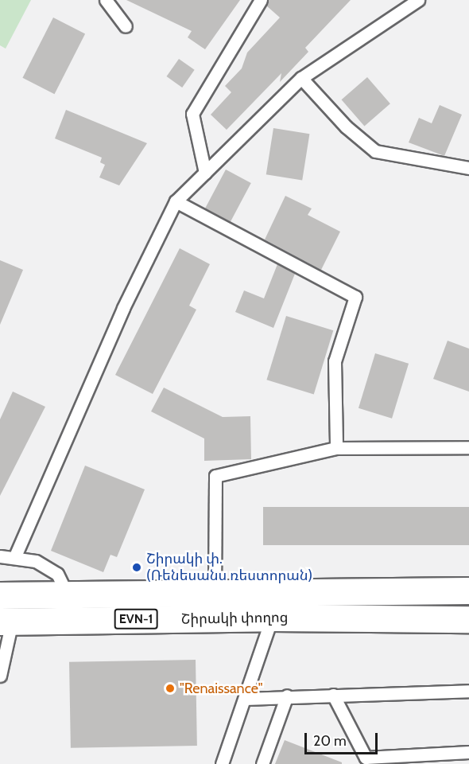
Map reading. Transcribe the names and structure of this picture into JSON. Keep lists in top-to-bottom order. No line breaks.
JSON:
{"streets":{"highway":["Շիրակի փողոց","EVN-1"]},"places":["Շիրակի փ. (Ռենեսանս ռեստորան)","\"Renaissance\""],"scale_bar":"20 m"}
